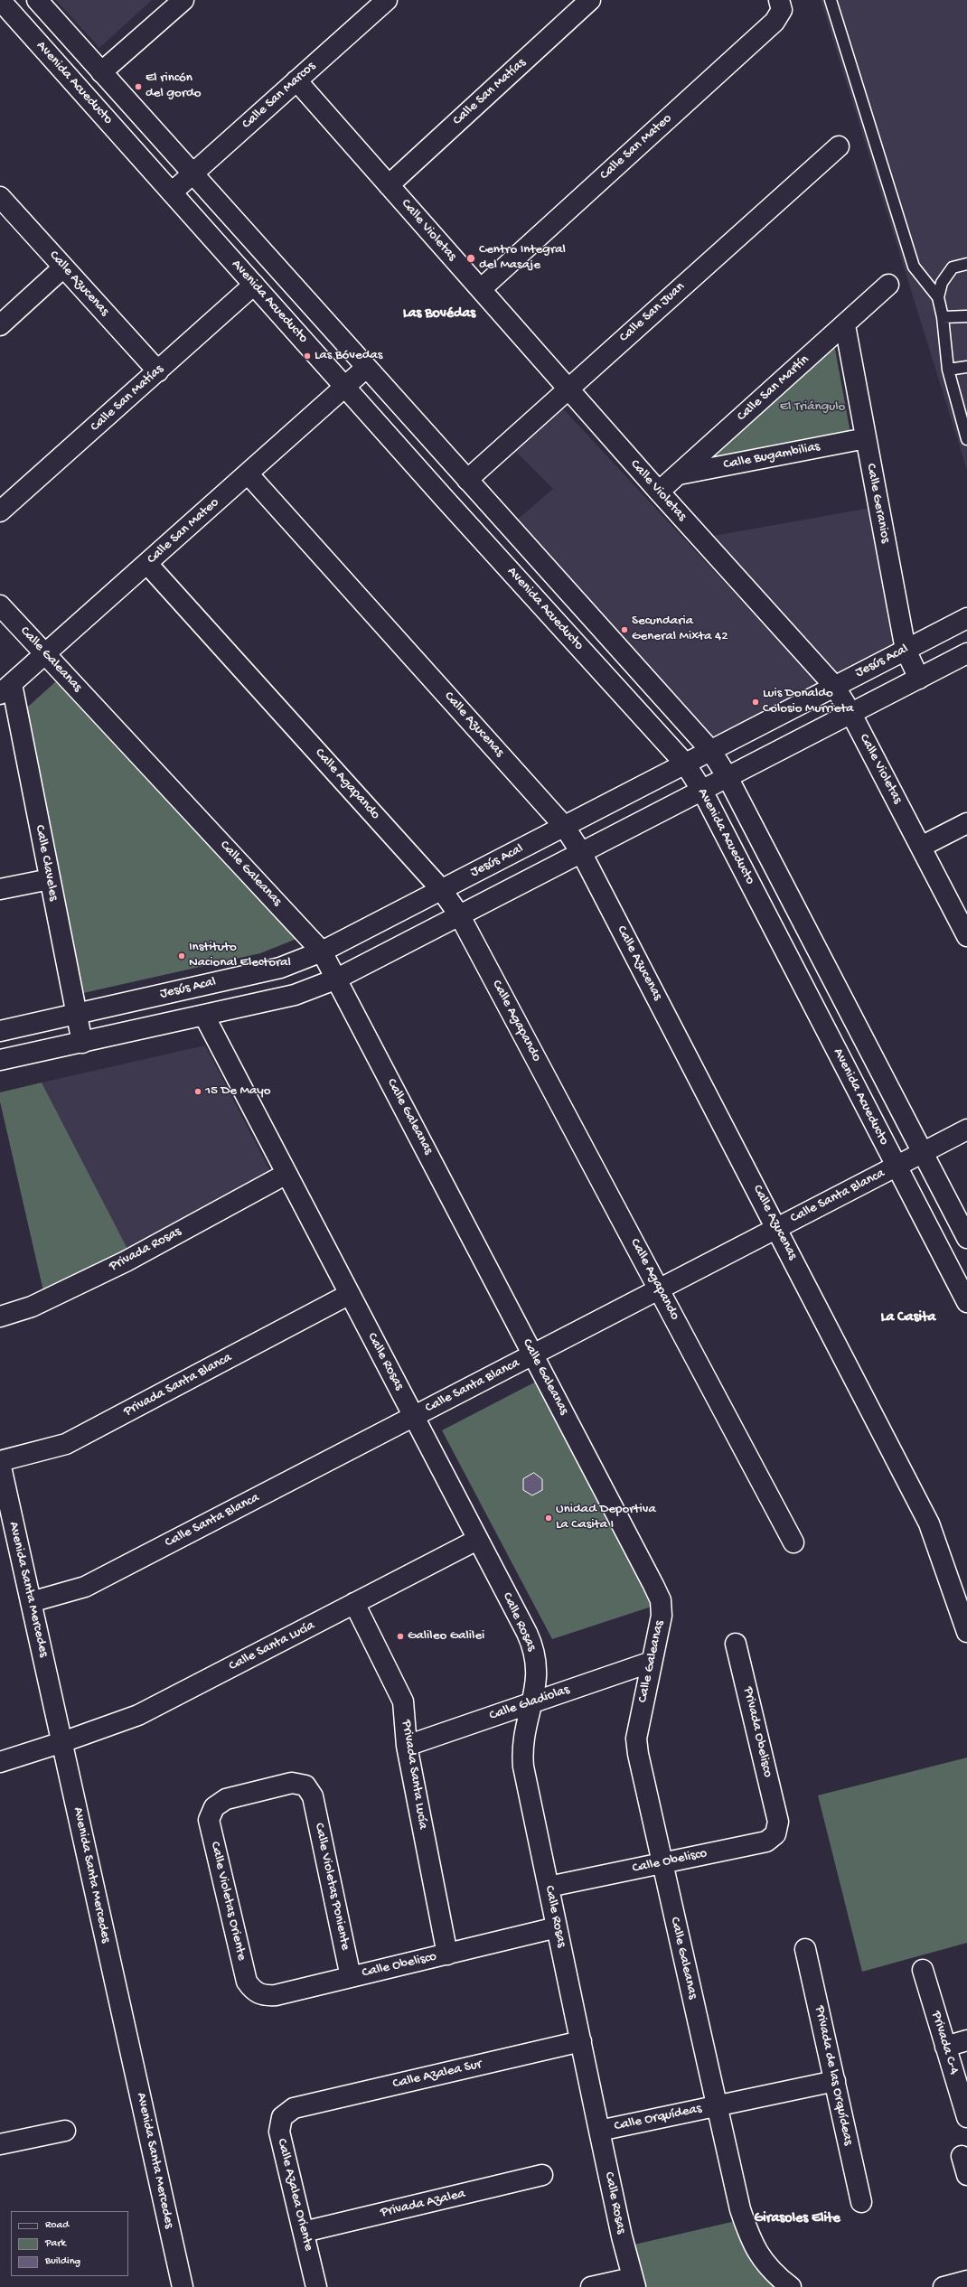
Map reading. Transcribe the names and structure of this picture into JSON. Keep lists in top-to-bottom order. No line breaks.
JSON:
{"streets":{"street":["Avenida Acueducto","Calle San Matías","Calle San Marcos","Calle San Mateo","Calle Violetas","Calle Azucenas","Calle San Juan","Calle San Martín","Calle Bugambilias","Calle Geranios","Calle Galeanas","Jesús Acal","Calle Agapando","Calle Claveles","Calle Santa Blanca","Privada Rosas","Calle Rosas","Privada Santa Blanca","Avenida Santa Mercedes","Calle Santa Lucía","Calle Gladiolas","Privada Obelisco","Privada Santa Lucía","Calle Obelisco","Calle Violetas Poniente","Calle Violetas Oriente","Privada C-4","Calle Azalea Sur","Privada de las Orquídeas","Calle Orquídeas","Calle Azalea Oriente","Privada Azalea"]},"crossings":[["Avenida Acueducto","Calle San Matías"],["Avenida Acueducto","Calle San Marcos"],["Avenida Acueducto","Calle San Mateo"],["Avenida Acueducto","Calle San Juan"],["Avenida Acueducto","Jesús Acal"],["Avenida Acueducto","Calle Santa Blanca"],["Calle San Matías","Calle Violetas"],["Calle San Matías","Calle Azucenas"],["Calle San Marcos","Calle Violetas"],["Calle San Mateo","Calle Violetas"],["Calle San Mateo","Calle Azucenas"],["Calle San Mateo","Calle Galeanas"],["Calle San Mateo","Calle Agapando"],["Calle San Mateo","Calle Claveles"],["Calle Violetas","Calle San Juan"],["Calle Violetas","Calle San Martín"],["Calle Violetas","Jesús Acal"],["Calle Azucenas","Jesús Acal"],["Calle Azucenas","Calle Santa Blanca"],["Calle San Martín","Calle Bugambilias"],["Calle San Martín","Calle Geranios"],["Calle Bugambilias","Calle Geranios"],["Calle Geranios","Jesús Acal"],["Calle Galeanas","Jesús Acal"],["Calle Galeanas","Calle Santa Blanca"],["Calle Galeanas","Calle Gladiolas"],["Calle Galeanas","Calle Obelisco"],["Calle Galeanas","Calle Orquídeas"],["Jesús Acal","Calle Agapando"],["Jesús Acal","Calle Claveles"],["Calle Agapando","Calle Santa Blanca"],["Calle Santa Blanca","Calle Rosas"],["Calle Santa Blanca","Avenida Santa Mercedes"],["Privada Rosas","Calle Rosas"],["Calle Rosas","Privada Santa Blanca"],["Calle Rosas","Calle Santa Lucía"],["Calle Rosas","Calle Gladiolas"],["Calle Rosas","Calle Obelisco"],["Calle Rosas","Calle Azalea Sur"],["Calle Rosas","Calle Orquídeas"],["Privada Santa Blanca","Avenida Santa Mercedes"],["Avenida Santa Mercedes","Calle Santa Lucía"],["Calle Santa Lucía","Privada Santa Lucía"],["Calle Gladiolas","Privada Santa Lucía"],["Privada Obelisco","Calle Obelisco"],["Privada Santa Lucía","Calle Obelisco"],["Calle Obelisco","Calle Violetas Poniente"],["Calle Obelisco","Calle Violetas Oriente"],["Calle Violetas Poniente","Calle Violetas Oriente"],["Calle Azalea Sur","Calle Azalea Oriente"],["Privada de las Orquídeas","Calle Orquídeas"],["Calle Azalea Oriente","Privada Azalea"]],"districts":["Las Bovédas","La Casita","Girasoles Elite"],"parks":["El Triángulo"],"places":["El rincón del gordo","Centro Integral del Masaje","Las Bóvedas","Secundaria General Mixta 42","Luis Donaldo Colosio Murrieta","Instituto Nacional Electoral","15 De Mayo","Unidad Deportiva La Casita I","Galileo Galilei"],"legend":["Road","Park","Building"]}
